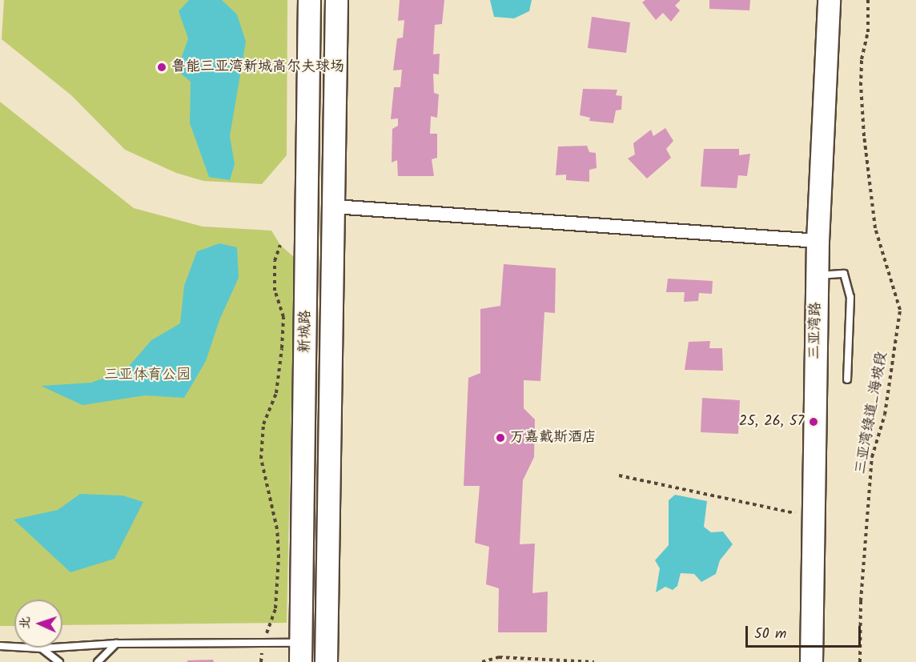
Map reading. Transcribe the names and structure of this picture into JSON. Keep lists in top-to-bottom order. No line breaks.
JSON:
{"streets":{"main road":["三亚湾路","新城路"],"path":["三亚湾绿道_海坡段"]},"parks":["三亚体育公园"],"places":["鲁能三亚湾新城高尔夫球场","25, 26, 57","万嘉戴斯酒店"],"scale_bar":"50 m","north":"left"}
